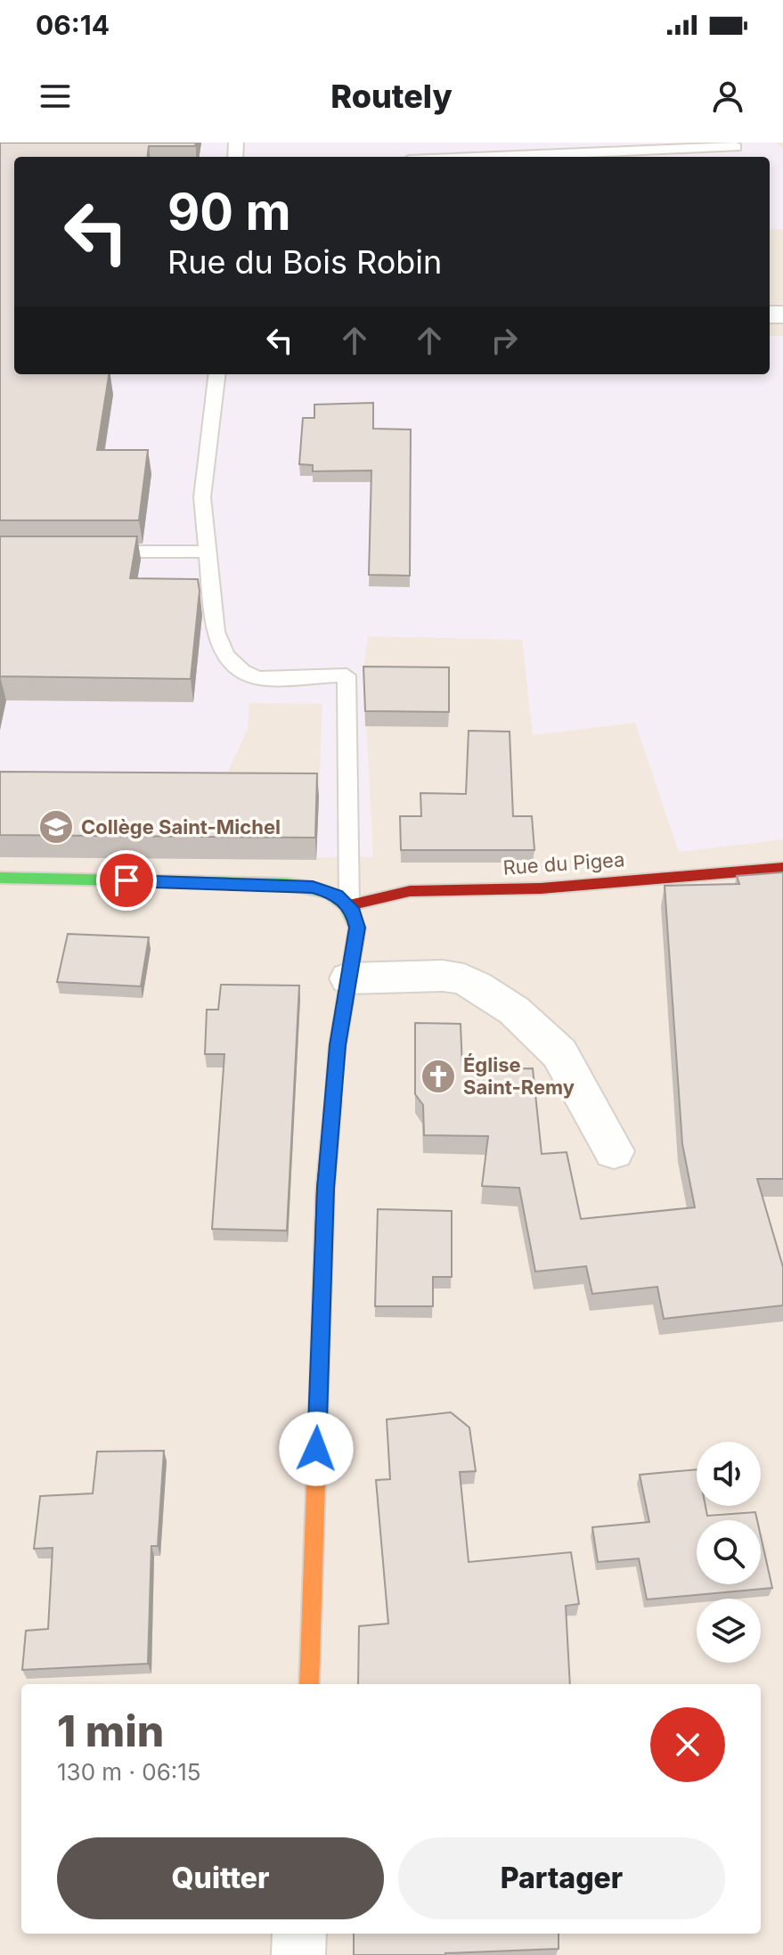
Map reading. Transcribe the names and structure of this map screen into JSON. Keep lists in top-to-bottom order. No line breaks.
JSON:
{"streets":{"street":["Rue du Pigea"]},"places":{"school or university":["Collège Saint-Michel"],"church":["Église Saint-Remy"]},"page":{"status":"06:14","header":"Routely","turn":["90 m","Rue du Bois Robin"],"heading":["1 min","130 m · 06:15"],"buttons":["Quitter","Partager"]}}
